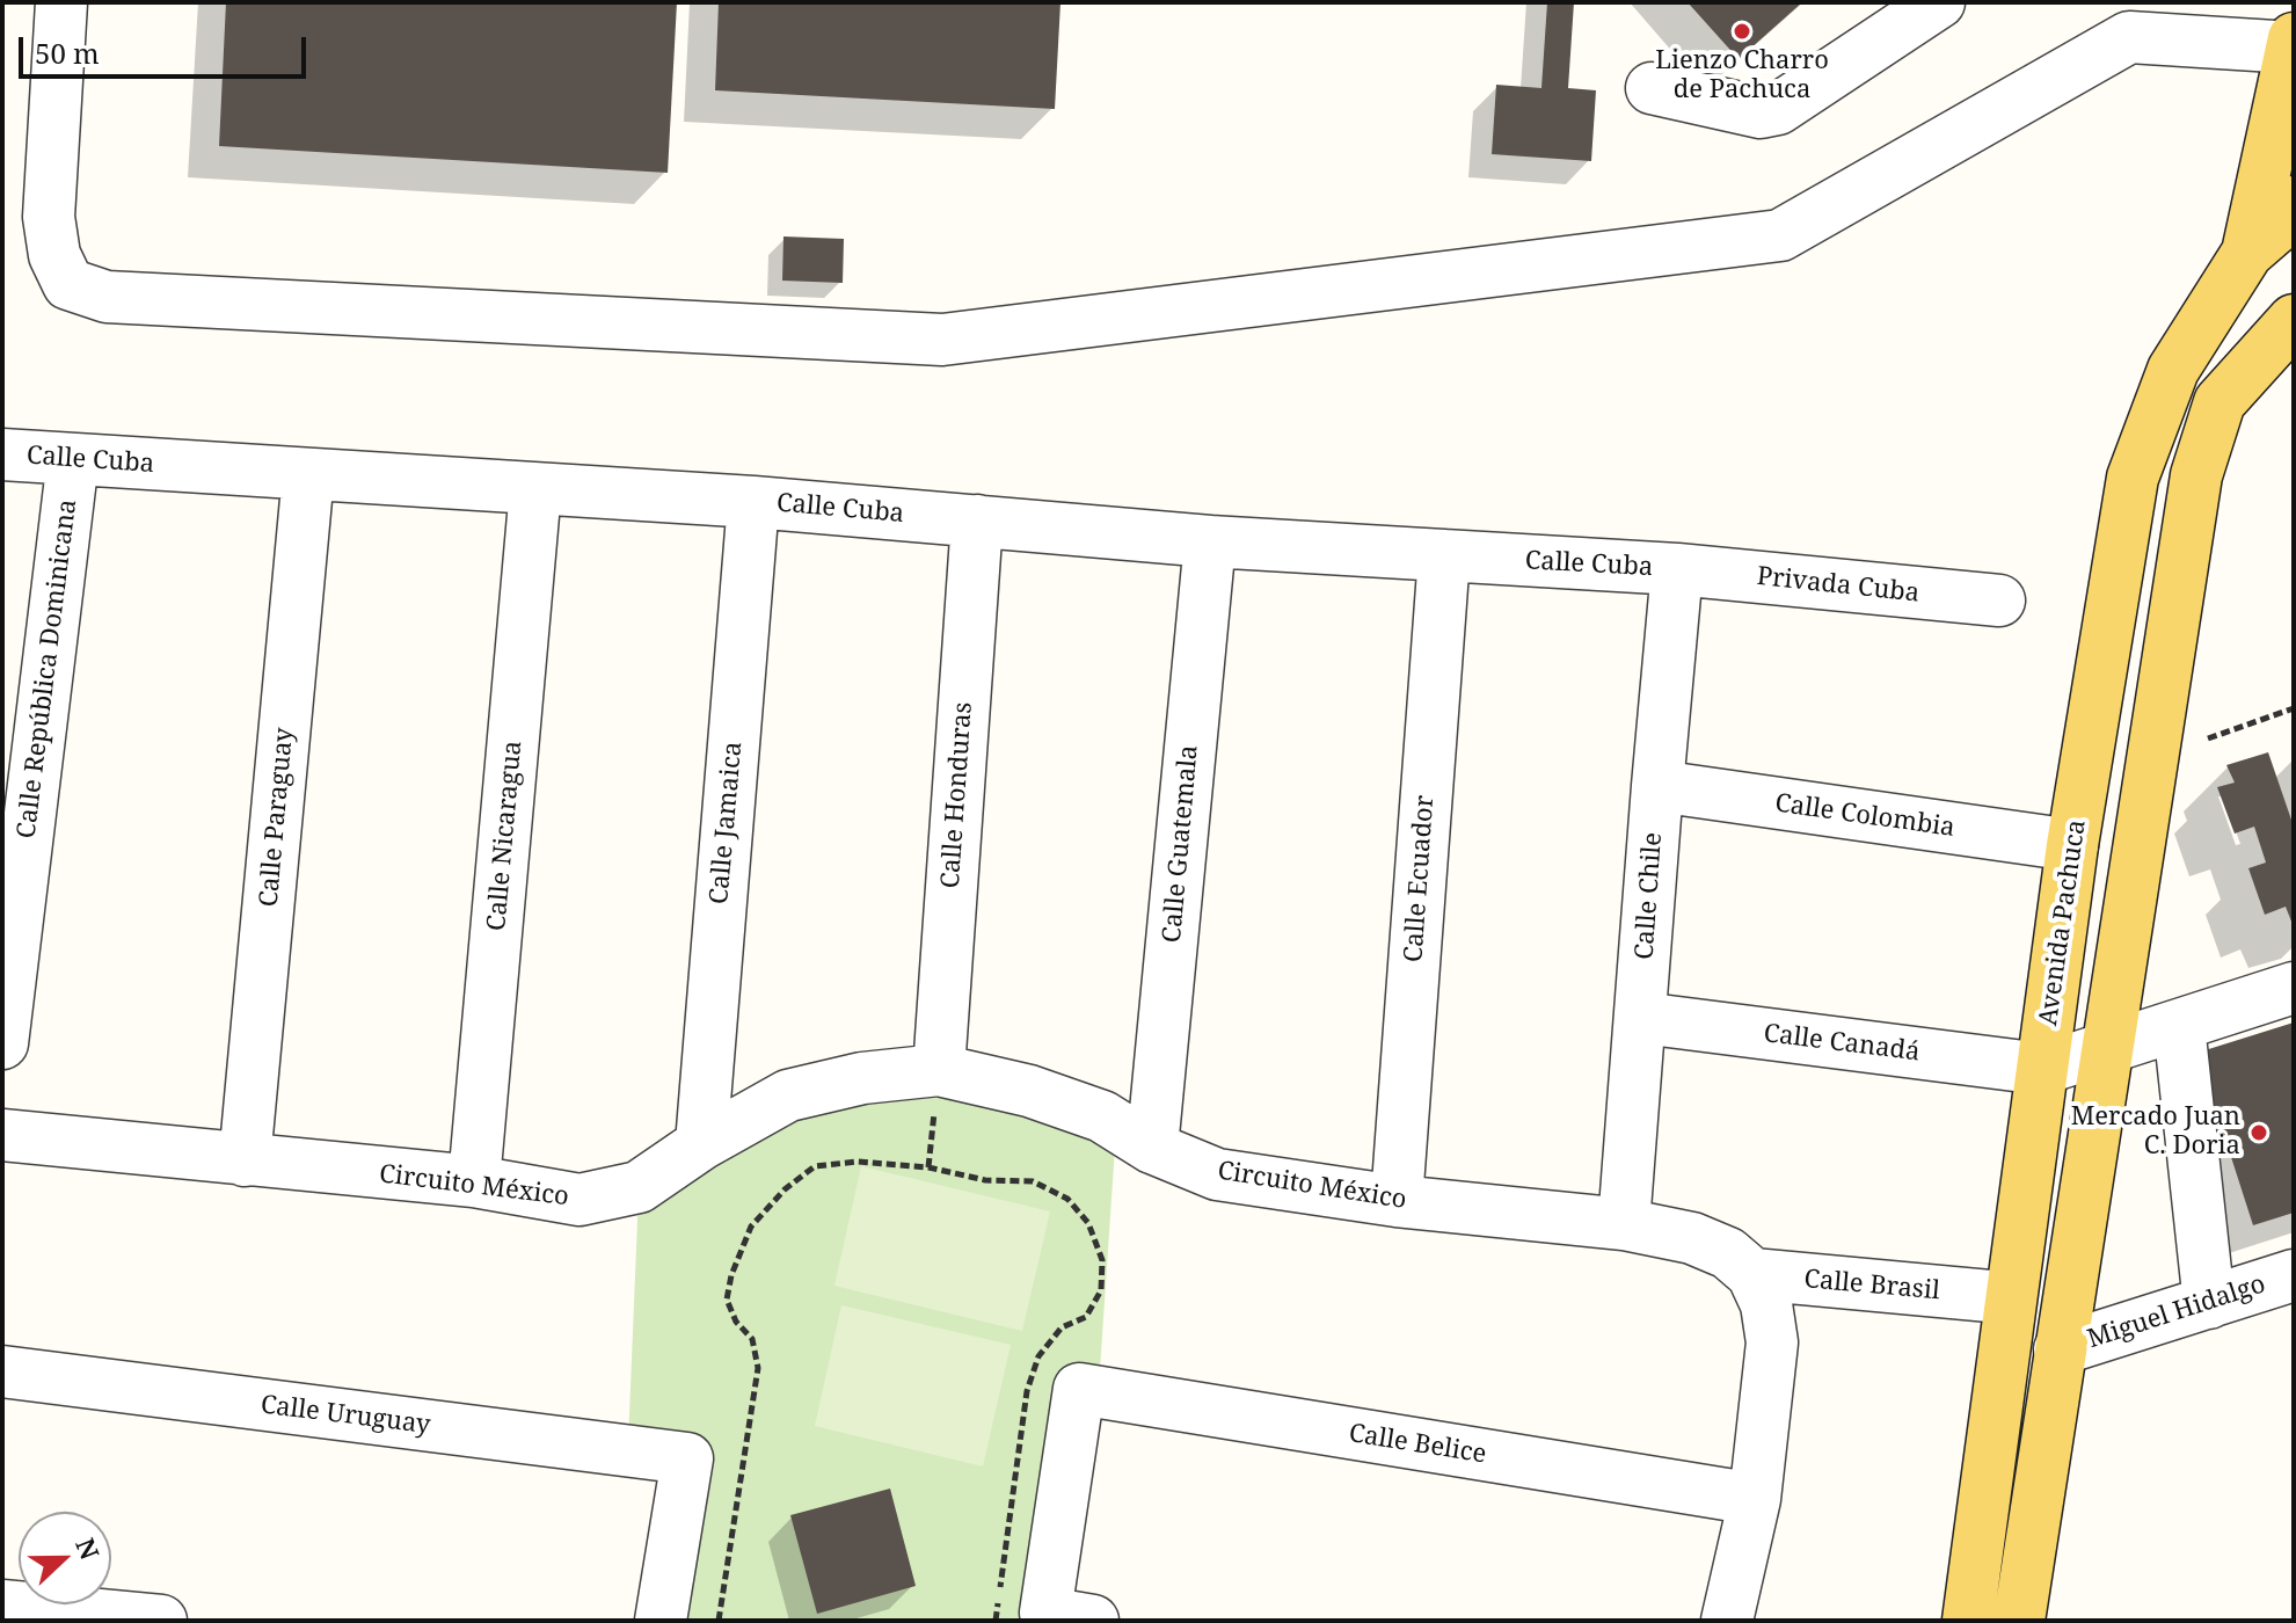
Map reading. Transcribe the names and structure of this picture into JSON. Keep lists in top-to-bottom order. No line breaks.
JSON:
{"streets":{"main road":["Avenida Pachuca"],"street":["Calle Cuba","Privada Cuba","Calle República Dominicana","Calle Honduras","Calle Colombia","Calle Paraguay","Calle Jamaica","Calle Nicaragua","Calle Guatemala","Calle Ecuador","Calle Chile","Calle Canadá","Circuito México","Calle Brasil","Miguel Hidalgo","Calle Uruguay","Calle Belice"]},"crossings":[["Calle Cuba","Privada Cuba"],["Calle Cuba","Calle República Dominicana"],["Calle Cuba","Calle Honduras"],["Calle Cuba","Calle Paraguay"],["Calle Cuba","Calle Jamaica"],["Calle Cuba","Calle Nicaragua"],["Calle Cuba","Calle Guatemala"],["Calle Cuba","Calle Ecuador"],["Calle Cuba","Calle Chile"],["Privada Cuba","Calle Chile"],["Calle Honduras","Circuito México"],["Calle Colombia","Calle Chile"],["Calle Colombia","Avenida Pachuca"],["Calle Paraguay","Circuito México"],["Calle Jamaica","Circuito México"],["Calle Nicaragua","Circuito México"],["Calle Guatemala","Circuito México"],["Calle Ecuador","Circuito México"],["Calle Chile","Calle Canadá"],["Calle Chile","Circuito México"],["Avenida Pachuca","Calle Canadá"],["Circuito México","Calle Brasil"]],"places":["Lienzo Charro de Pachuca","Mercado Juan C. Doria"],"scale_bar":"50 m","north":"right"}
